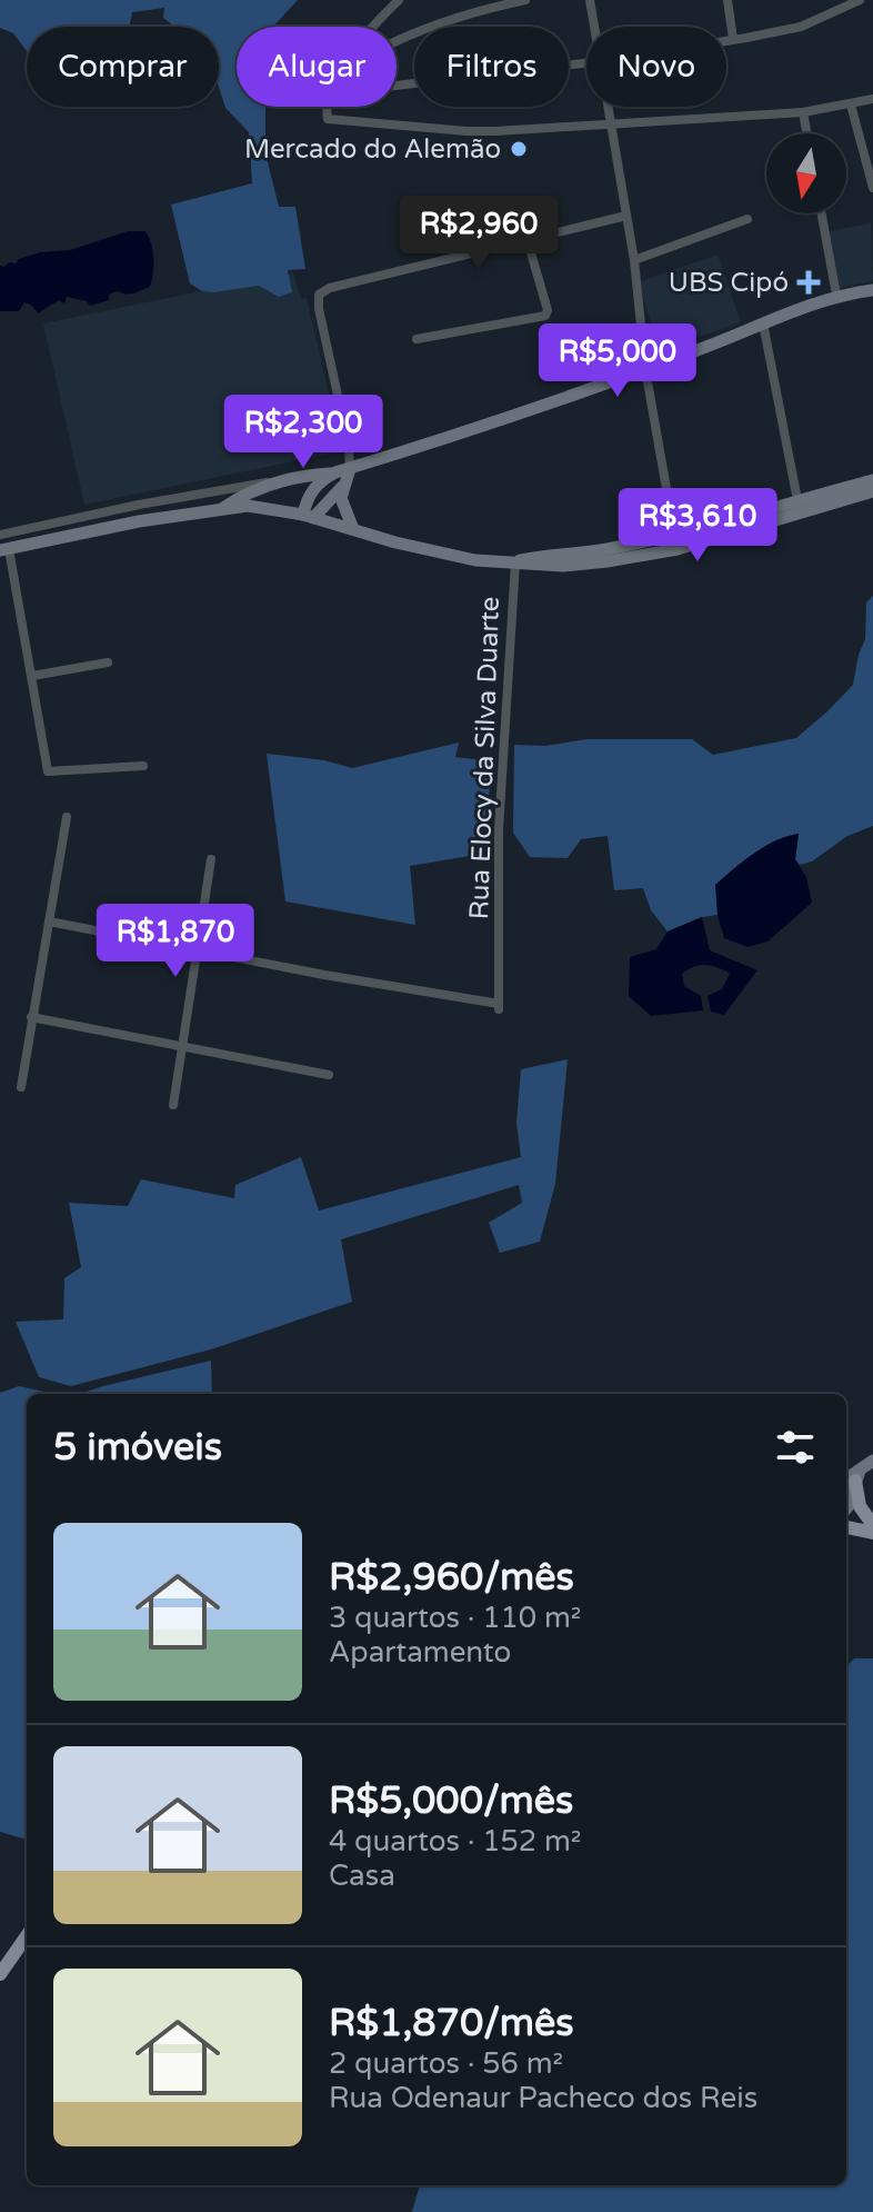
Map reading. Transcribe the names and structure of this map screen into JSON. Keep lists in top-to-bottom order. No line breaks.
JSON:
{"streets":{"street":["Rua Elocy da Silva Duarte"]},"places":{"other":["Mercado do Alemão"],"health":["UBS Cipó"]},"north":"bottom","page":{"chip":["Comprar","Alugar","Filtros","Novo"],"price":["R$2,960","R$5,000","R$2,300","R$3,610","R$1,870"],"heading":"5 imóveis","list":[{"name":"R$2,960/mês","note":"3 quartos · 110 m² · Apartamento"},{"name":"R$5,000/mês","note":"4 quartos · 152 m² · Casa"},{"name":"R$1,870/mês","note":"2 quartos · 56 m² · Rua Odenaur Pacheco dos Reis"}]}}
